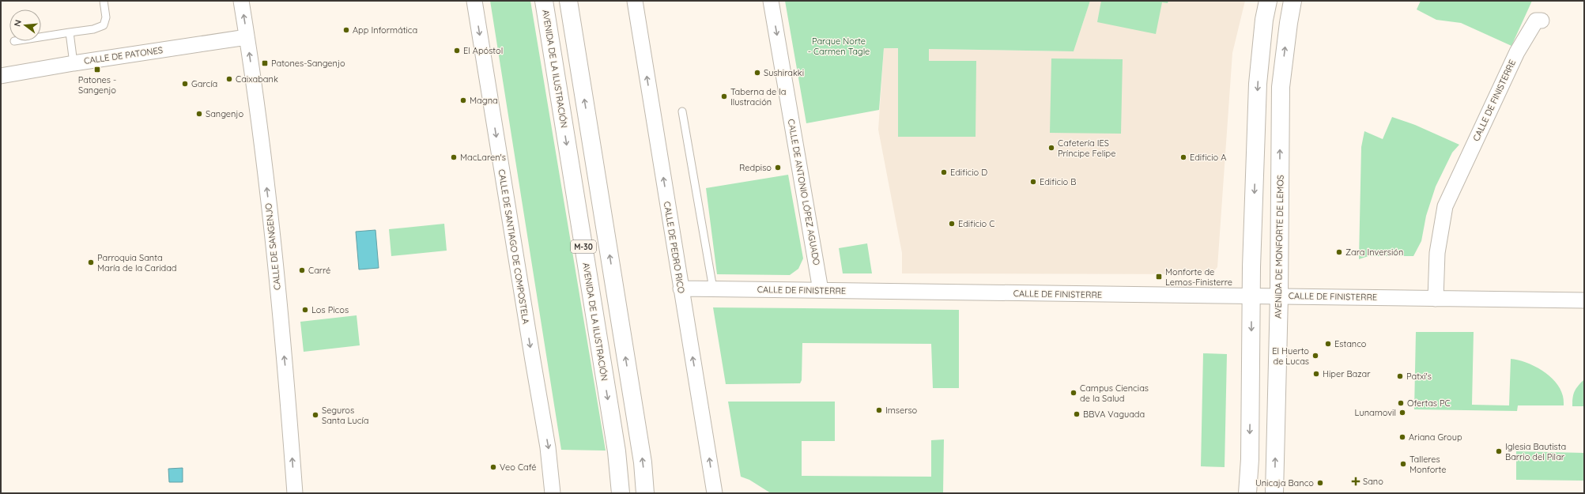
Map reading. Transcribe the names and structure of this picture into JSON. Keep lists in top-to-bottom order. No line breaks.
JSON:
{"streets":{"main road":["AVENIDA DE LA ILUSTRACIÓN","M-30","AVENIDA DE MONFORTE DE LEMOS"],"street":["CALLE DE PATONES","CALLE DE FINISTERRE","CALLE DE ANTONIO LÓPEZ AGUADO","CALLE DE SANGENJO","CALLE DE SANTIAGO DE COMPOSTELA","CALLE DE PEDRO RICO"]},"crossings":[["CALLE DE PATONES","CALLE DE SANGENJO"],["CALLE DE FINISTERRE","CALLE DE ANTONIO LÓPEZ AGUADO"],["CALLE DE FINISTERRE","AVENIDA DE MONFORTE DE LEMOS"],["CALLE DE FINISTERRE","CALLE DE PEDRO RICO"]],"one_way":["CALLE DE ANTONIO LÓPEZ AGUADO","CALLE DE SANGENJO","CALLE DE SANTIAGO DE COMPOSTELA","CALLE DE PEDRO RICO"],"parks":["Parque Norte - Carmen Tagle"],"places":{"other":["App Informática","El Apóstol","Sushirakki","Caixabank","García","Taberna de la Ilustración","Magna","Sangenjo","Cafetería IES Príncipe Felipe","MacLaren's","Edificio A","Redpiso","Edificio D","Edificio B","Edificio C","Zara Inversión","Parroquia Santa María de la Caridad","Carré","Los Picos","Estanco","El Huerto de Lucas","Hiper Bazar","Patxi's","Campus Ciencias de la Salud","Ofertas PC","Imserso","Lunamovil","BBVA Vaguada","Seguros Santa Lucía","Ariana Group","Iglesia Bautista Barrio del Pilar","Talleres Monforte","Veo Café","Unicaja Banco"],"transit":["Patones-Sangenjo","Patones - Sangenjo","Monforte de Lemos-Finisterre"],"health":["Sano"]},"north":"left"}
